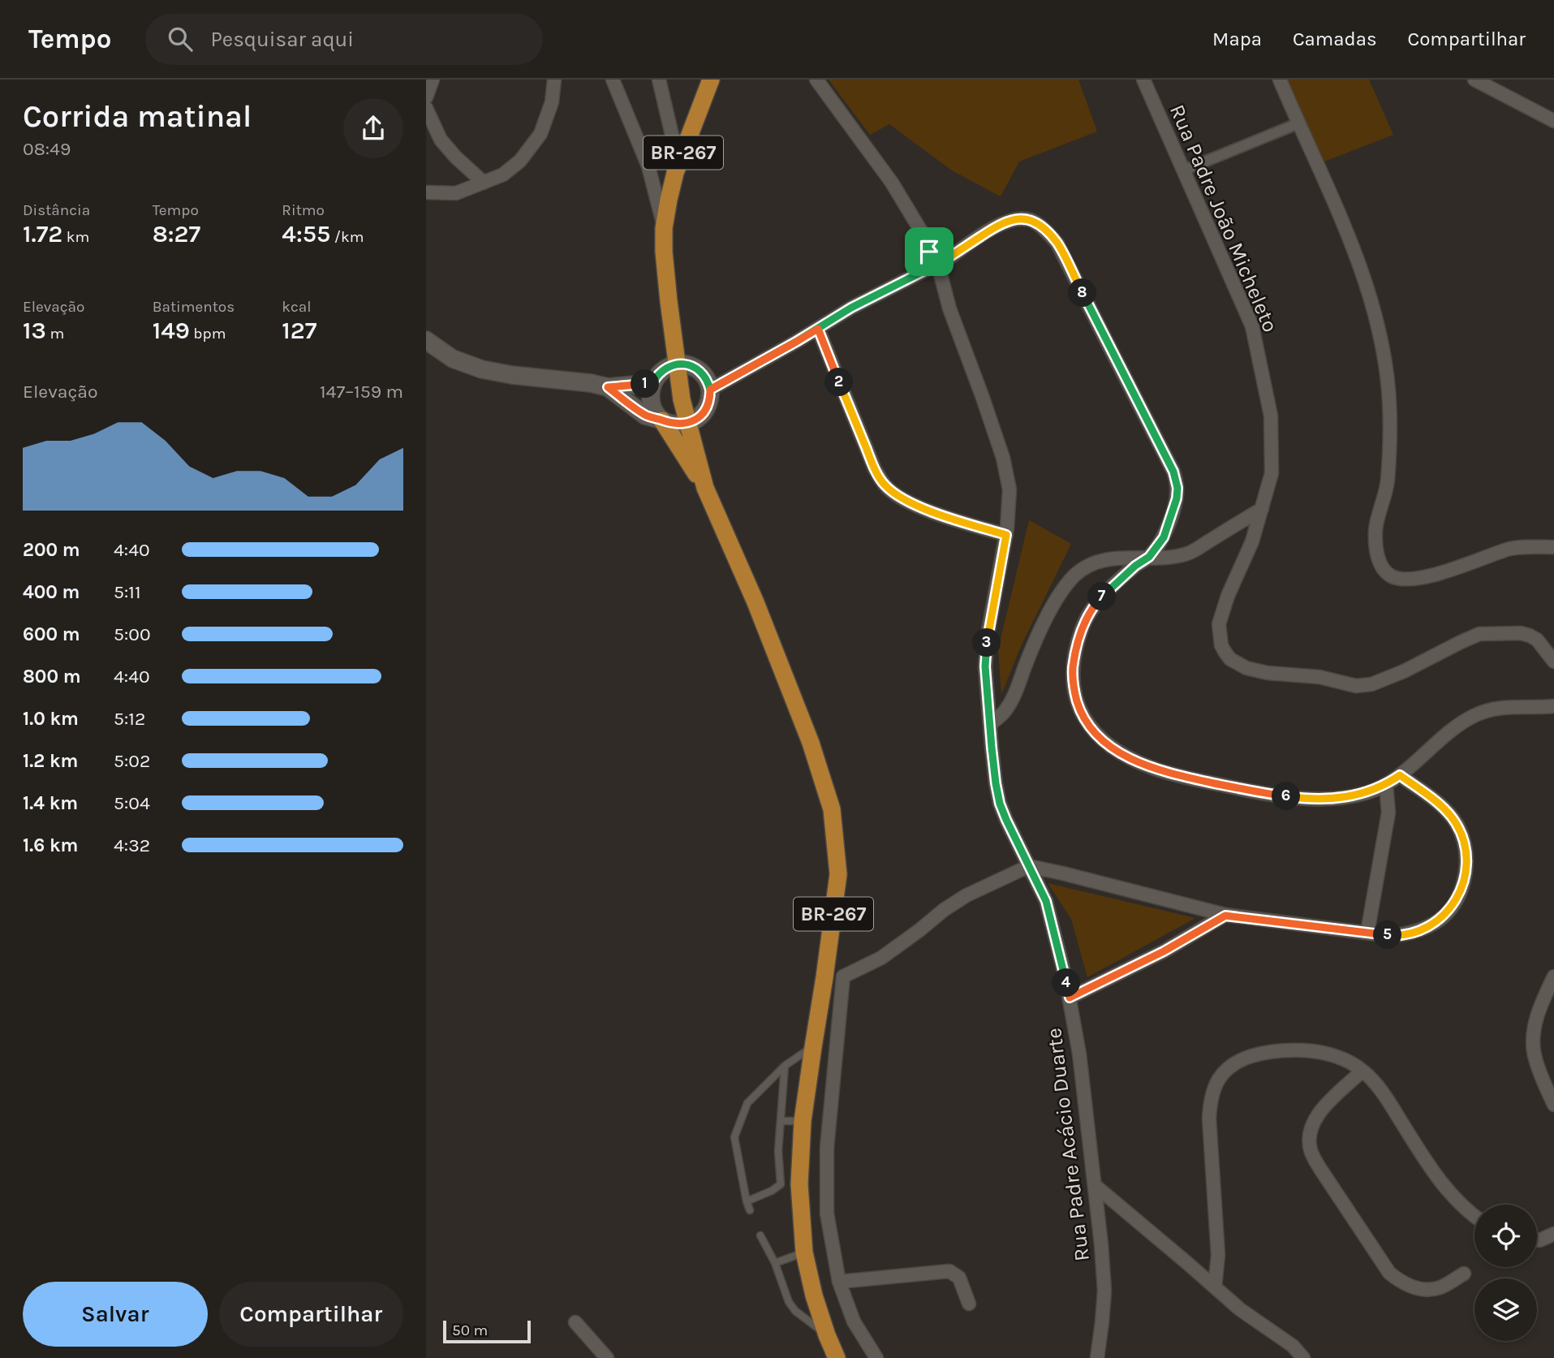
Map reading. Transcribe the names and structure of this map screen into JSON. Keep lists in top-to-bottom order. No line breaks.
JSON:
{"streets":{"highway":["BR-267"],"street":["Rua Padre João Micheleto","Rua Padre Acácio Duarte"]},"scale_bar":"50 m","page":{"header":"Tempo","search":"Pesquisar aqui","nav":["Mapa","Camadas","Compartilhar"],"heading":["Corrida matinal","08:49"],"stats":[["Distância","1.72 km"],["Tempo","8:27"],["Ritmo","4:55 /km"],["Elevação","13 m"],["Batimentos","149 bpm"],["kcal","127"]],"pins":["8","2","1","7","3","6","5","4"],"chart":["Elevação","147–159 m"],"list":[{"name":"200 m","note":"4:40"},{"name":"400 m","note":"5:11"},{"name":"600 m","note":"5:00"},{"name":"800 m","note":"4:40"},{"name":"1.0 km","note":"5:12"},{"name":"1.2 km","note":"5:02"},{"name":"1.4 km","note":"5:04"},{"name":"1.6 km","note":"4:32"}],"buttons":["Salvar","Compartilhar"],"scale":"50 m"}}
